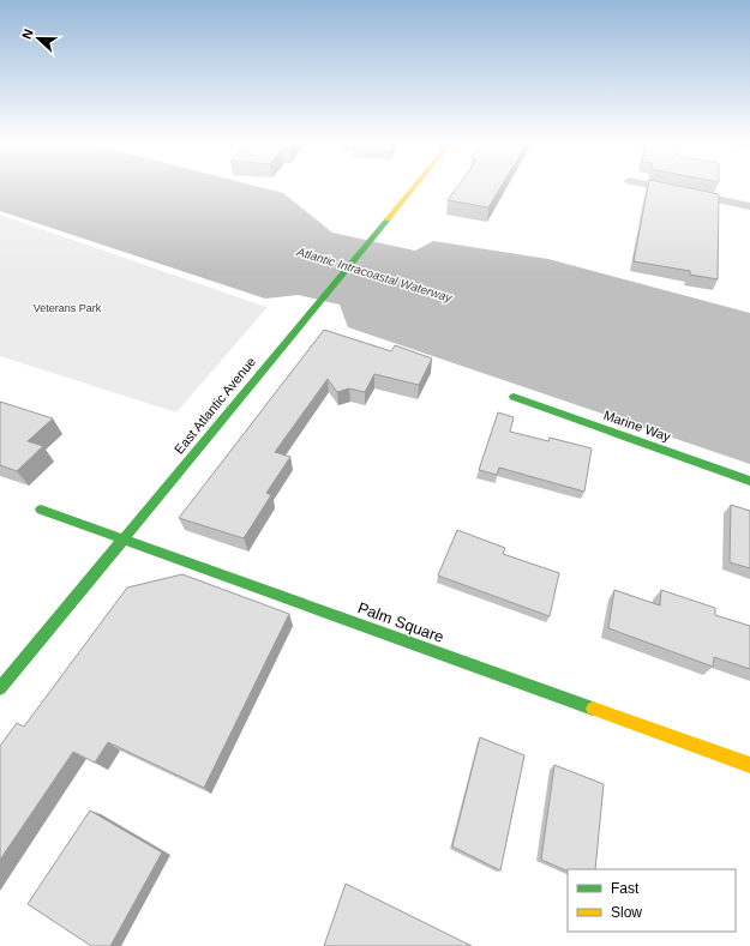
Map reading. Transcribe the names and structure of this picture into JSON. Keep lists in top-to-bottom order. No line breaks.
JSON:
{"streets":{"main road":["East Atlantic Avenue","Marine Way","Palm Square"]},"crossings":[["East Atlantic Avenue","Palm Square"]],"water":["Atlantic Intracoastal Waterway"],"parks":["Veterans Park"],"legend":["Fast","Slow"],"north":"left"}
